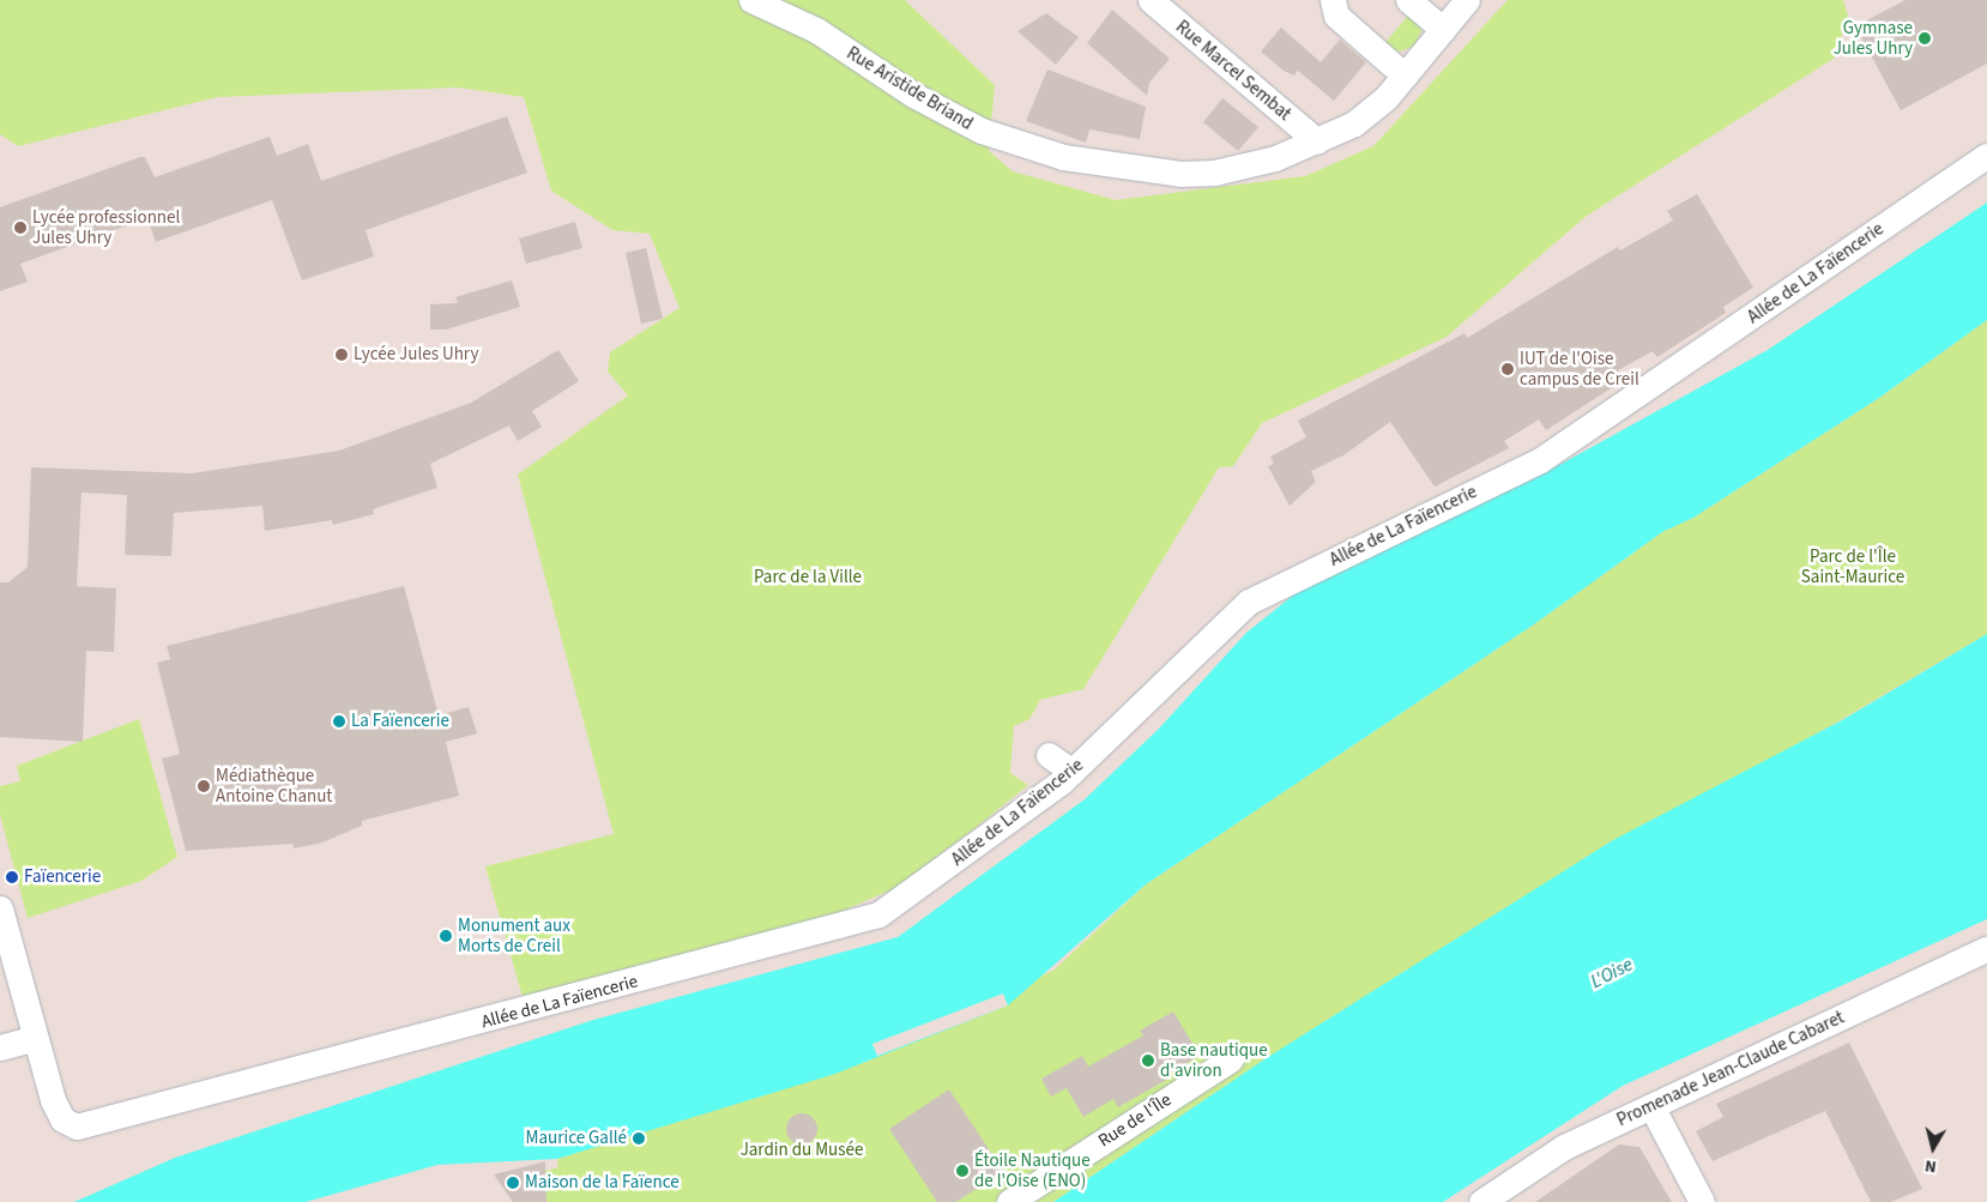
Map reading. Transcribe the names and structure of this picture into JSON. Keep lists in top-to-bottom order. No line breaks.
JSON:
{"streets":{"street":["Rue Marcel Sembat","Rue Aristide Briand","Allée de La Faïencerie","Promenade Jean-Claude Cabaret","Rue de l'Île"]},"crossings":[["Rue Marcel Sembat","Rue Aristide Briand"]],"water":["L'Oise"],"parks":["Parc de l'Île Saint-Maurice","Parc de la Ville","Jardin du Musée"],"places":["Gymnase Jules Uhry","Lycée professionnel Jules Uhry","Lycée Jules Uhry","IUT de l'Oise campus de Creil","La Faïencerie","Médiathèque Antoine Chanut","Faïencerie","Monument aux Morts de Creil","Base nautique d'aviron","Maurice Gallé","Étoile Nautique de l'Oise (ENO)","Maison de la Faïence"],"north":"bottom"}
